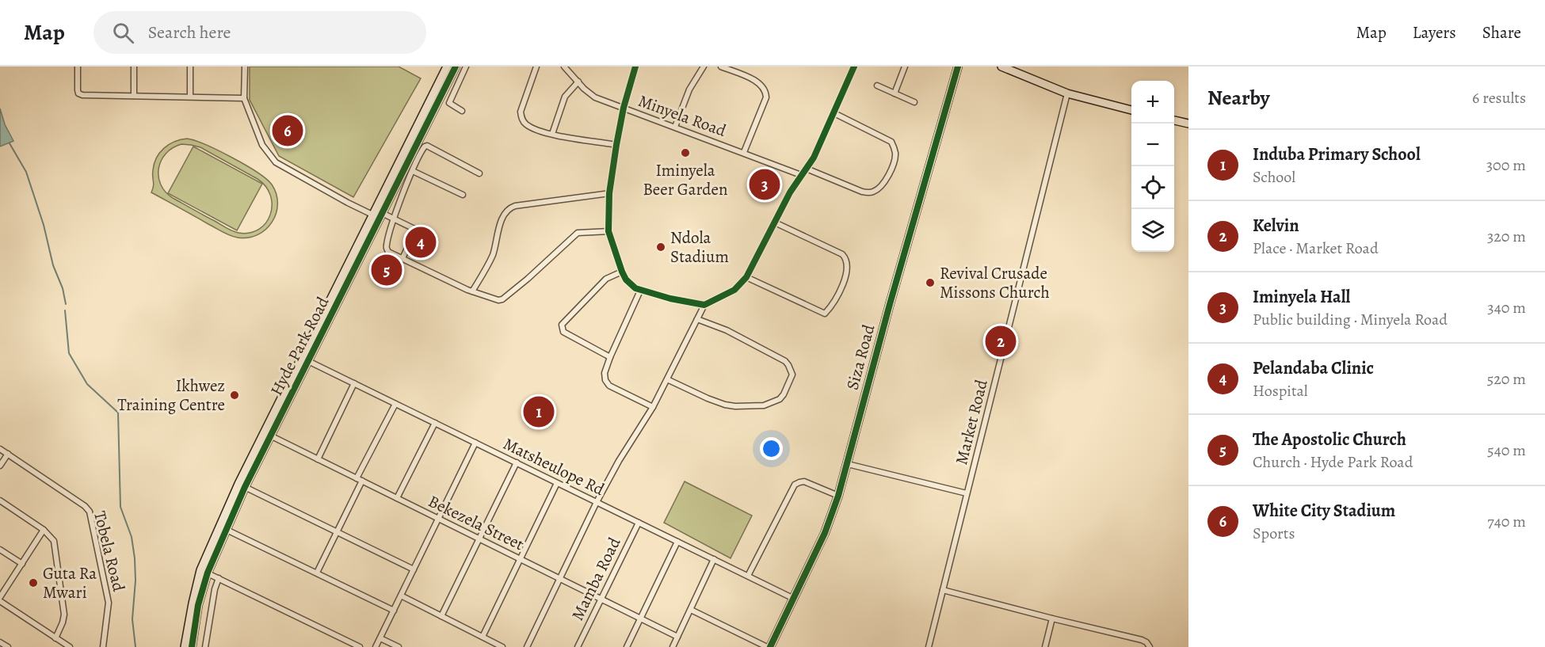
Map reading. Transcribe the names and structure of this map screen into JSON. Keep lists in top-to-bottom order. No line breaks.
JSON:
{"streets":{"street":["Minyela Road","Hyde Park Road","Siza Road","Market Road","Matsheulope Rd","Bekezela Street","Tobela Road","Mamba Road"]},"crossings":[["Hyde Park Road","Matsheulope Rd"],["Hyde Park Road","Bekezela Street"],["Siza Road","Matsheulope Rd"],["Matsheulope Rd","Mamba Road"],["Bekezela Street","Mamba Road"]],"places":["Iminyela Beer Garden","Ndola Stadium","Revival Crusade Missons Church","Ikhwez Training Centre","Guta Ra Mwari"],"page":{"header":"Map","search":"Search here","nav":["Map","Layers","Share"],"heading":["Nearby","6 results"],"map_buttons":["+","−"],"pins":["6","3","4","5","2","1"],"list":[{"mark":"1","name":"Induba Primary School","note":"School","value":"300 m"},{"mark":"2","name":"Kelvin","note":"Place · Market Road","value":"320 m"},{"mark":"3","name":"Iminyela Hall","note":"Public building · Minyela Road","value":"340 m"},{"mark":"4","name":"Pelandaba Clinic","note":"Hospital","value":"520 m"},{"mark":"5","name":"The Apostolic Church","note":"Church · Hyde Park Road","value":"540 m"},{"mark":"6","name":"White City Stadium","note":"Sports","value":"740 m"}]}}
